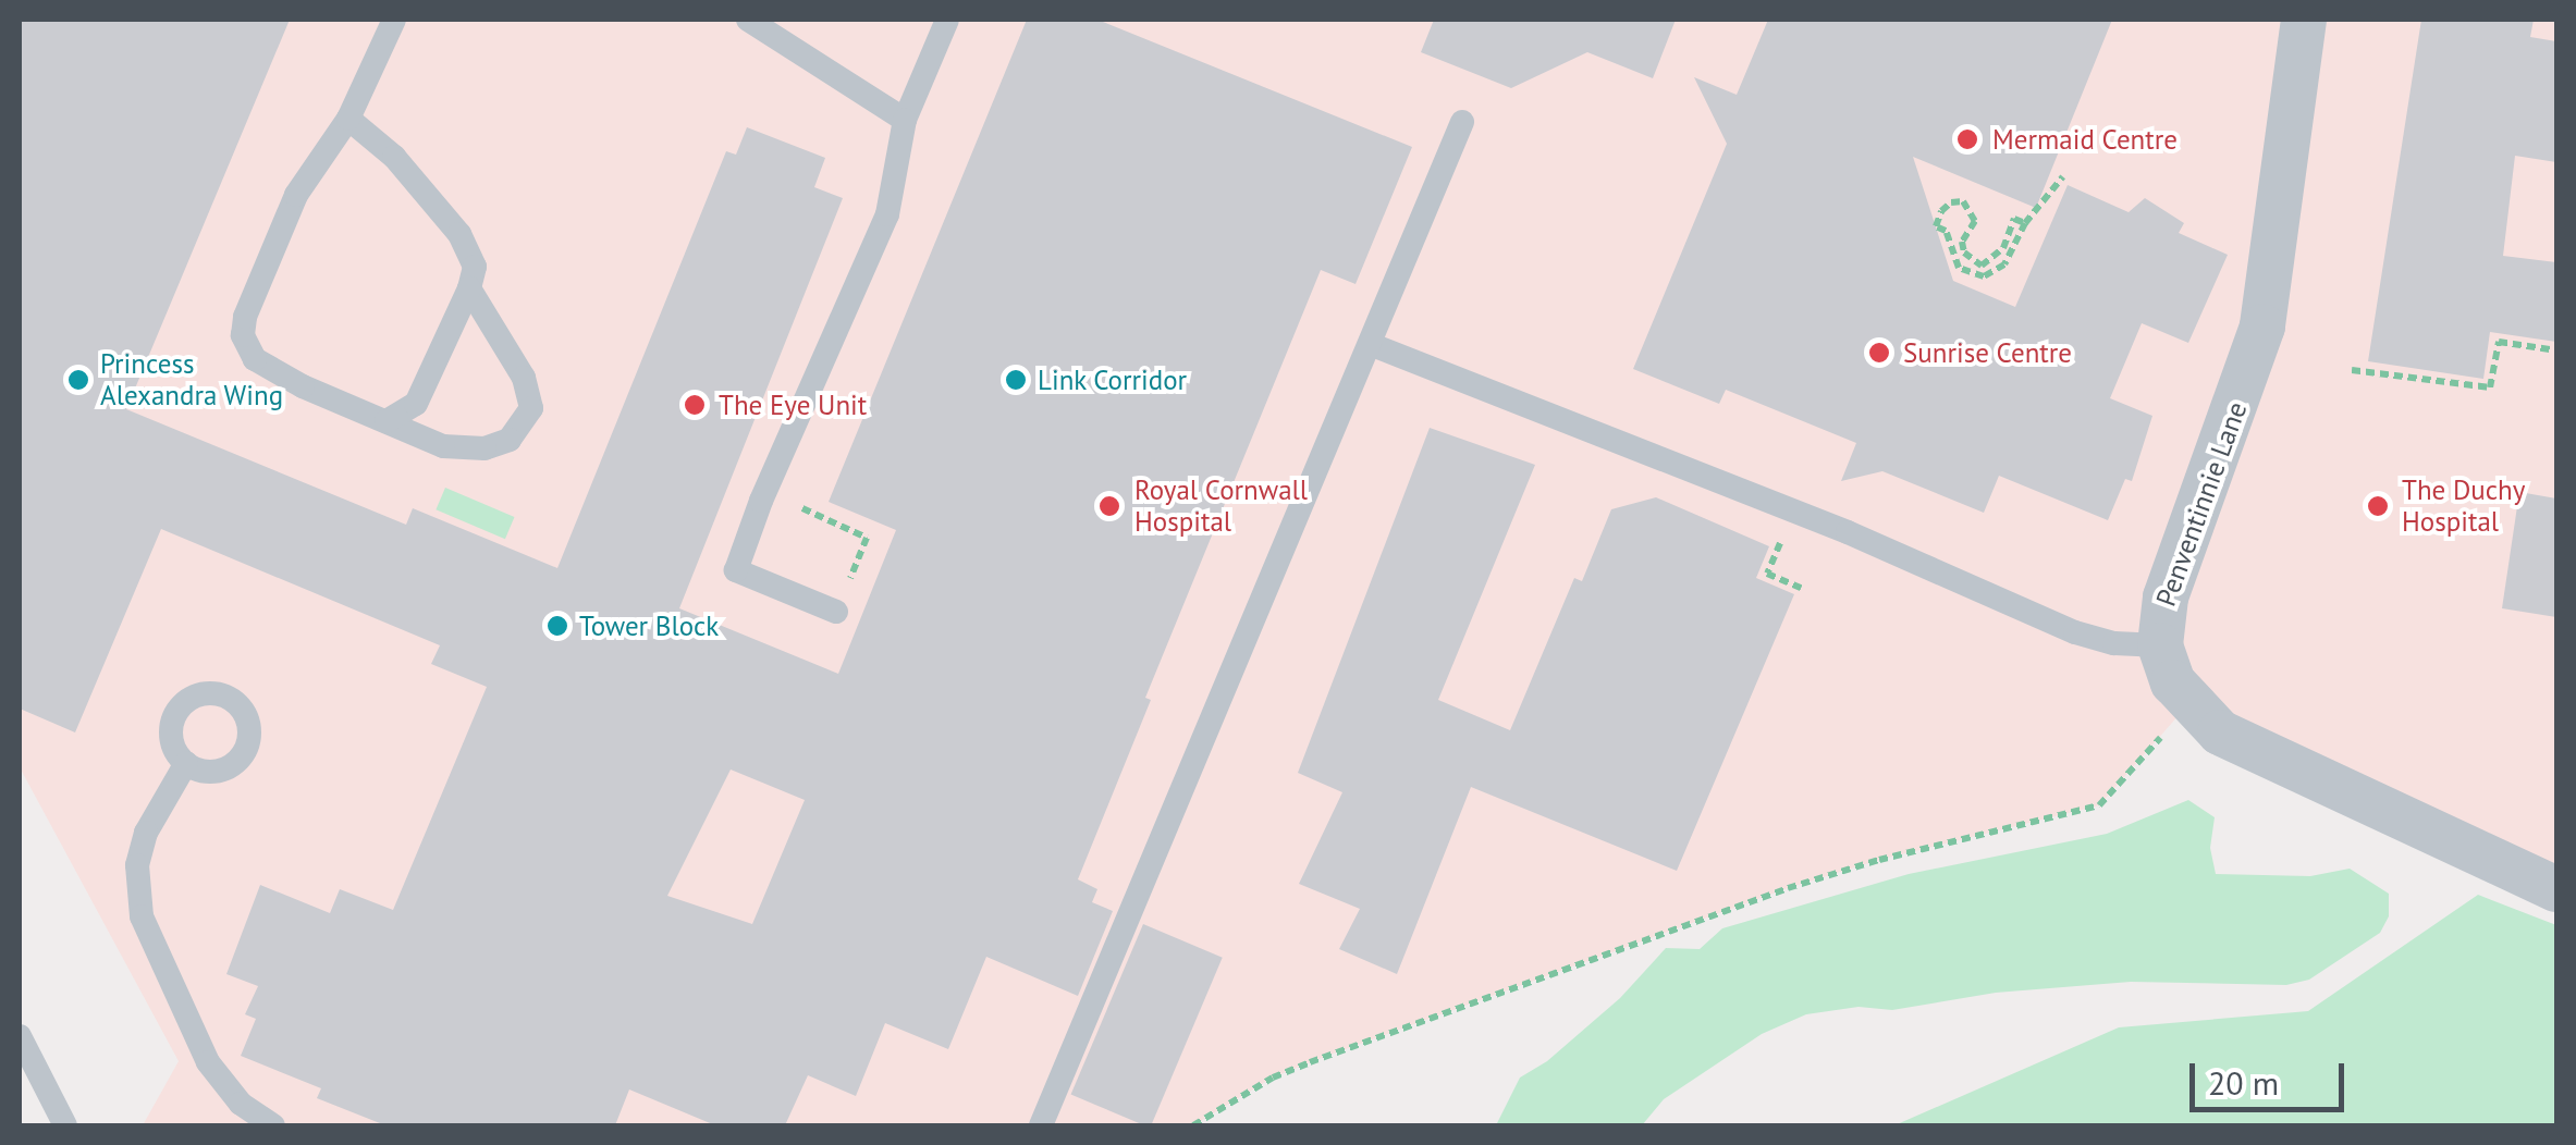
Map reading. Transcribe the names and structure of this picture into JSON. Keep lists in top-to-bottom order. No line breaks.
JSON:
{"streets":{"street":["Penventinnie Lane"]},"places":["Mermaid Centre","Sunrise Centre","Princess Alexandra Wing","Link Corridor","The Eye Unit","Royal Cornwall Hospital","The Duchy Hospital","Tower Block"],"scale_bar":"20 m"}
